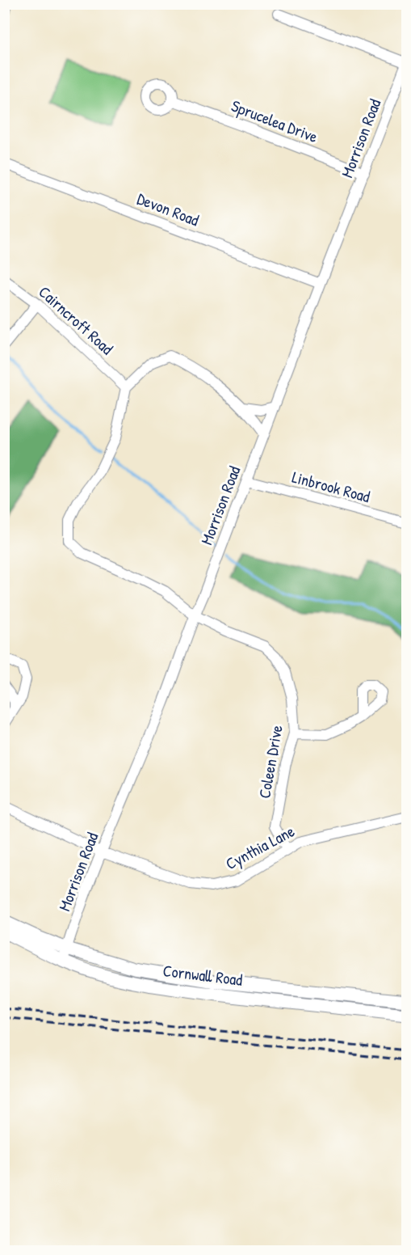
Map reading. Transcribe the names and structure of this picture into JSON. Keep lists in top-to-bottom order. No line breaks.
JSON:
{"streets":{"main road":["Cornwall Road"],"street":["Sprucelea Drive","Morrison Road","Devon Road","Cairncroft Road","Linbrook Road","Coleen Drive","Cynthia Lane"]},"crossings":[["Sprucelea Drive","Morrison Road"],["Morrison Road","Devon Road"],["Morrison Road","Linbrook Road"],["Morrison Road","Coleen Drive"],["Morrison Road","Cynthia Lane"],["Morrison Road","Cornwall Road"],["Cairncroft Road","Coleen Drive"],["Coleen Drive","Cynthia Lane"]]}
